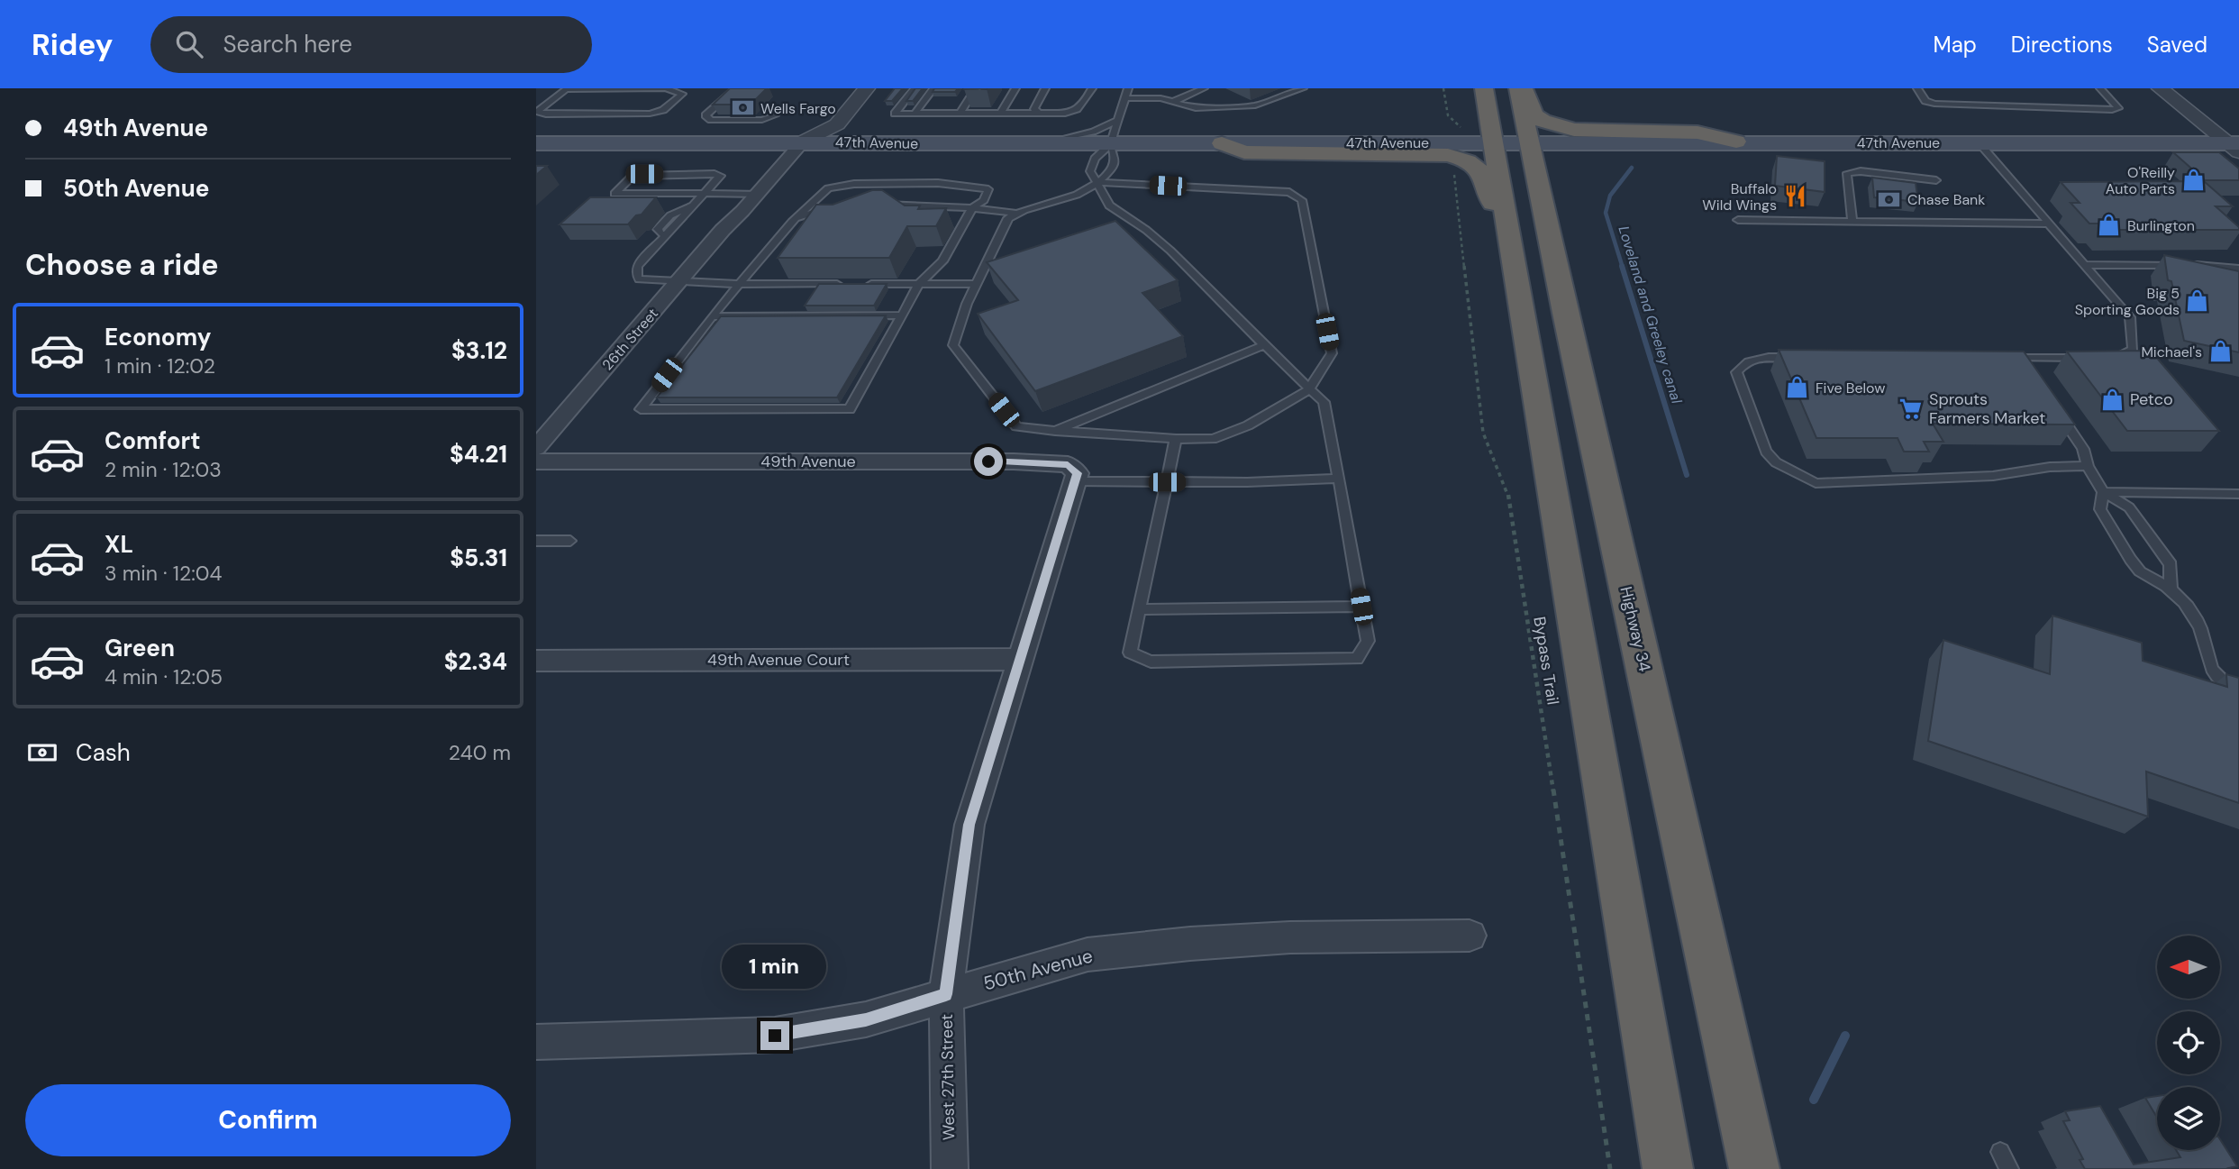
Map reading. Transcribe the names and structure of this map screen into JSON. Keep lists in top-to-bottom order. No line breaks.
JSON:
{"streets":{"highway":["Highway 34"],"main road":["47th Avenue"],"street":["26th Street","49th Avenue","49th Avenue Court","50th Avenue","West 27th Street"],"path":["Bypass Trail"]},"crossings":[["47th Avenue","26th Street"],["47th Avenue","Highway 34"],["49th Avenue","West 27th Street"],["49th Avenue Court","West 27th Street"],["50th Avenue","West 27th Street"]],"water":["Loveland and Greeley canal"],"places":{"bank":["Wells Fargo","Chase Bank"],"shop":["O'Reilly Auto Parts","Burlington","Big 5 Sporting Goods","Michael's","Five Below","Petco"],"restaurant":["Buffalo Wild Wings"],"supermarket":["Sprouts Farmers Market"]},"north":"left","page":{"header":"Ridey","search":"Search here","nav":["Map","Directions","Saved"],"banner":["49th Avenue","50th Avenue"],"heading":"Choose a ride","list":[{"name":"Economy","note":"1 min · 12:02","value":"$3.12"},{"name":"Comfort","note":"2 min · 12:03","value":"$4.21"},{"name":"XL","note":"3 min · 12:04","value":"$5.31"},{"name":"Green","note":"4 min · 12:05","value":"$2.34"}],"pay":["Cash","240 m"],"bubble":"1 min","buttons":"Confirm"}}
